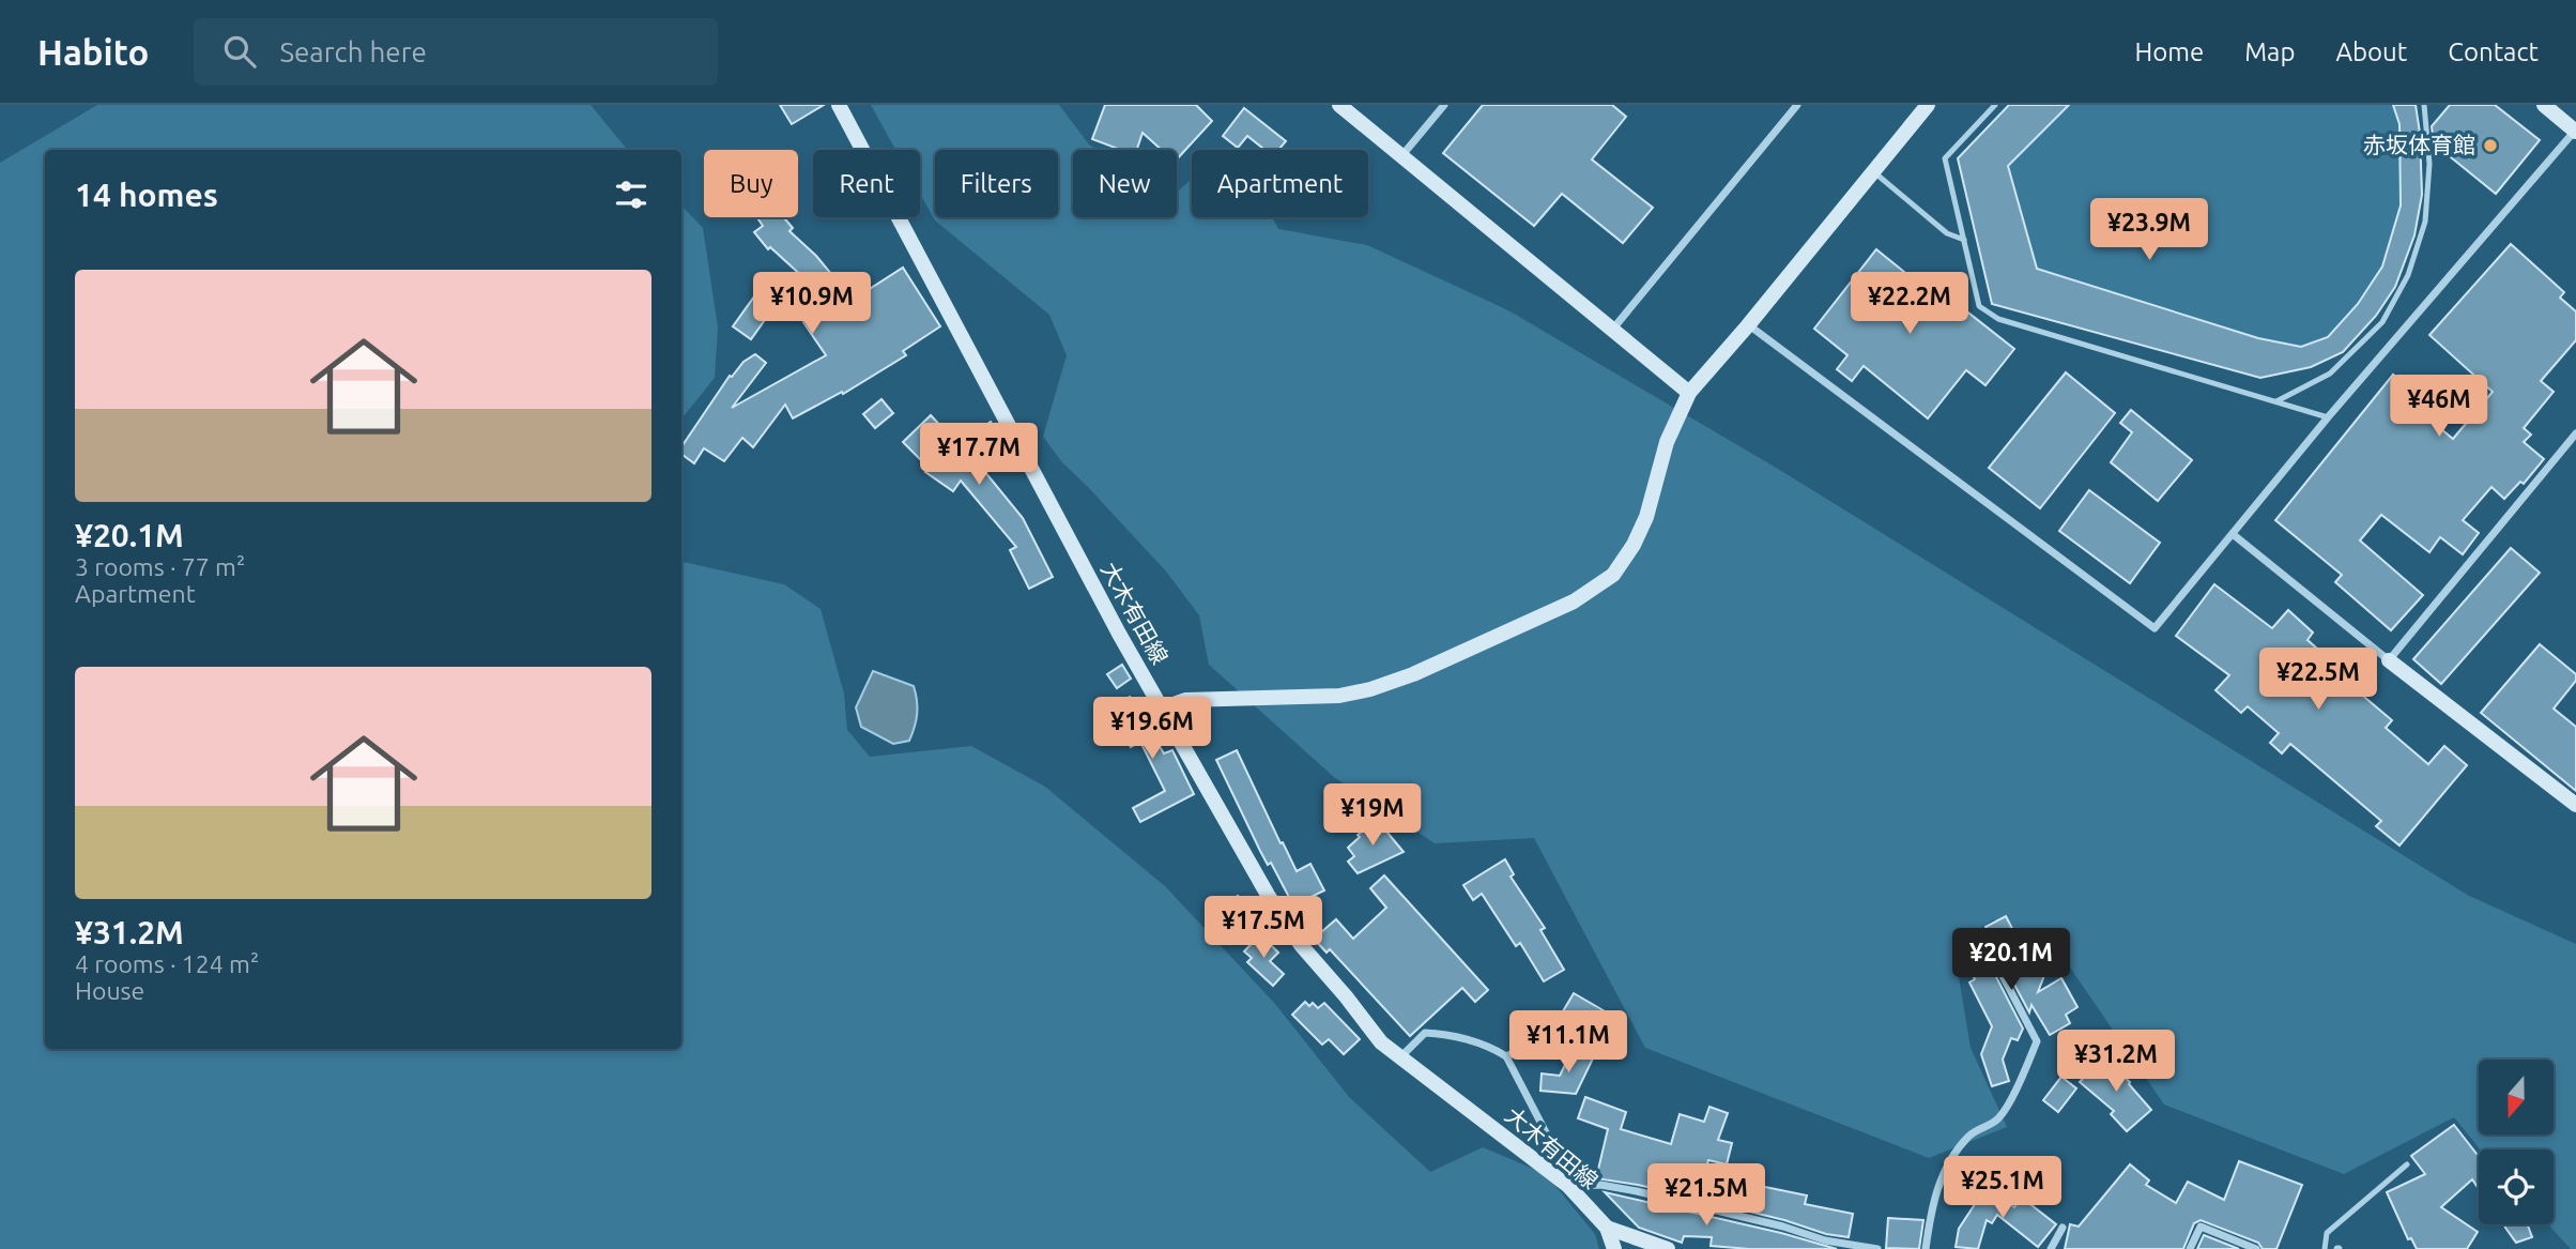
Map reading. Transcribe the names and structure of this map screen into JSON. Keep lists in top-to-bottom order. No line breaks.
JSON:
{"streets":{"street":["大木有田線"]},"places":["赤坂体育館"],"north":"bottom","page":{"header":"Habito","search":"Search here","nav":["Home","Map","About","Contact"],"chip":["Buy","Rent","Filters","New","Apartment"],"heading":"14 homes","price":["¥23.9M","¥10.9M","¥22.2M","¥46M","¥17.7M","¥22.5M","¥19.6M","¥19M","¥17.5M","¥20.1M","¥11.1M","¥31.2M","¥25.1M","¥21.5M"],"list":[{"name":"¥20.1M","note":"3 rooms · 77 m² · Apartment"},{"name":"¥31.2M","note":"4 rooms · 124 m² · House"}]}}
